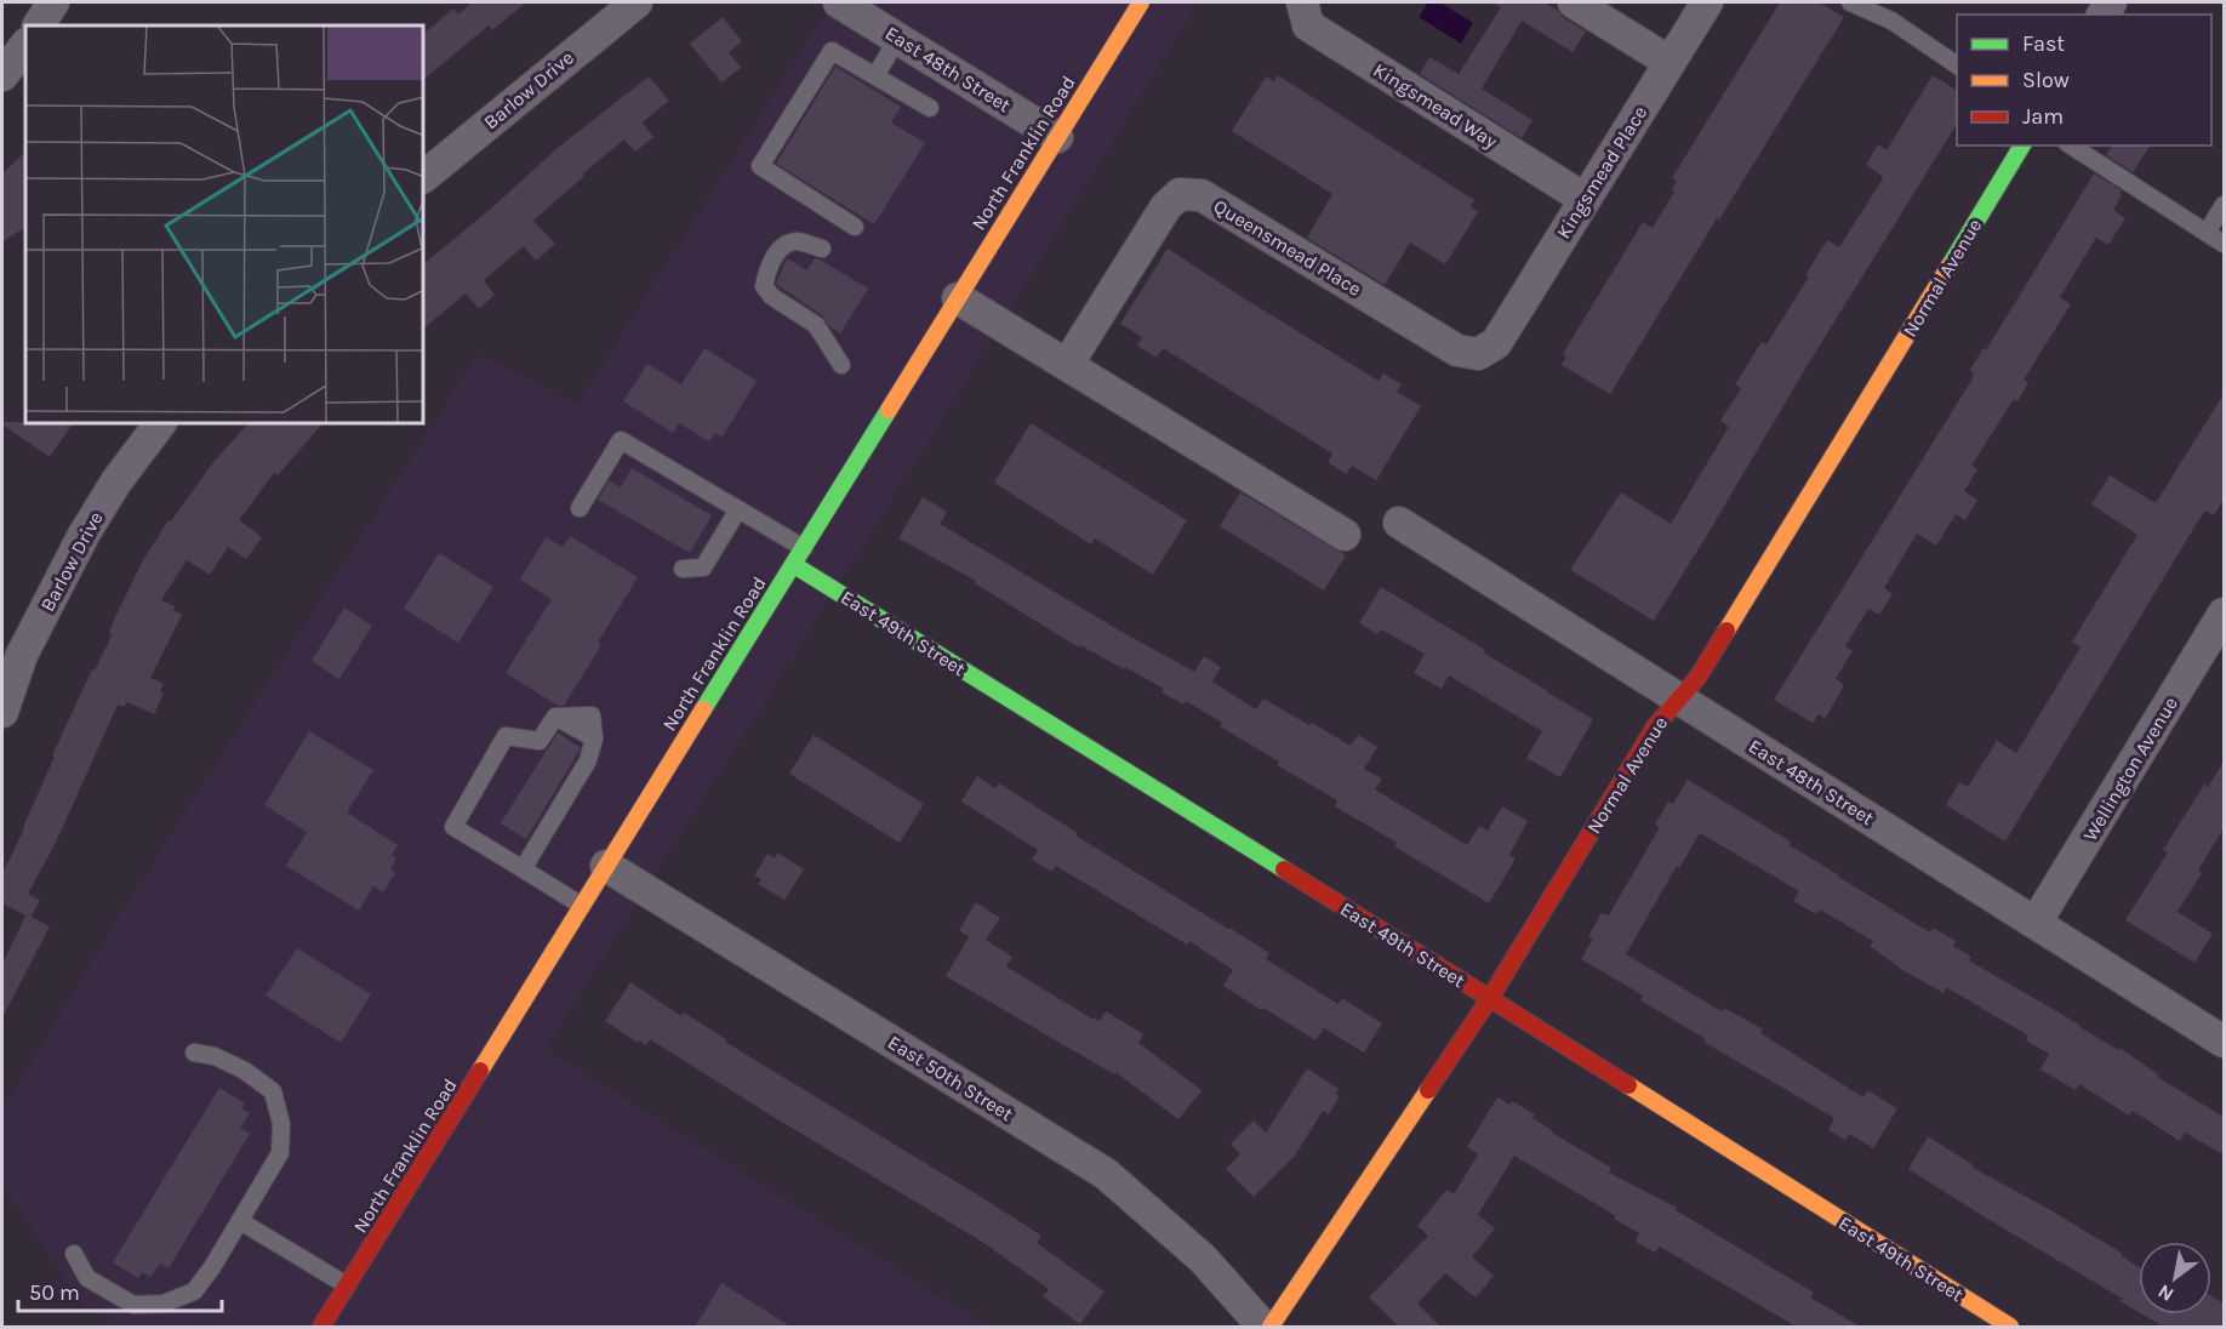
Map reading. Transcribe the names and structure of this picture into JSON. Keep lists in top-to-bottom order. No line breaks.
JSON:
{"streets":{"street":["East 48th Street","Barlow Drive","Kingsmead Way","North Franklin Road","Kingsmead Place","Queensmead Place","Normal Avenue","East 49th Street","Wellington Avenue","East 50th Street"]},"crossings":[["East 48th Street","North Franklin Road"],["East 48th Street","Normal Avenue"],["East 48th Street","Wellington Avenue"],["Kingsmead Way","Kingsmead Place"],["North Franklin Road","East 49th Street"],["North Franklin Road","East 50th Street"],["Kingsmead Place","Queensmead Place"],["Normal Avenue","East 49th Street"]],"legend":["Fast","Slow","Jam"],"scale_bar":"50 m","north":"bottom left"}
